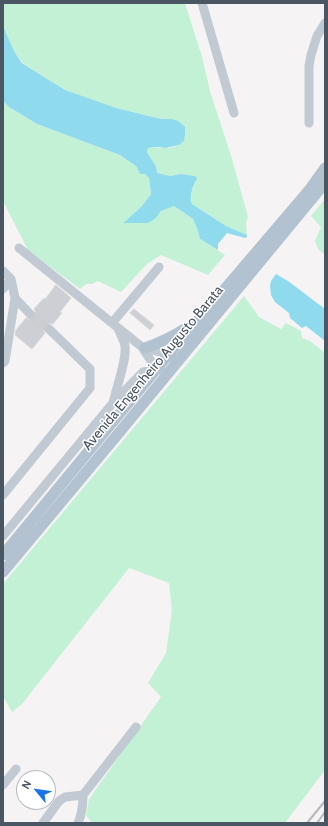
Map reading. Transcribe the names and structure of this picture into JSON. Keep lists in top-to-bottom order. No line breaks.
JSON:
{"streets":{"main road":["Avenida Engenheiro Augusto Barata"]},"north":"top left"}
